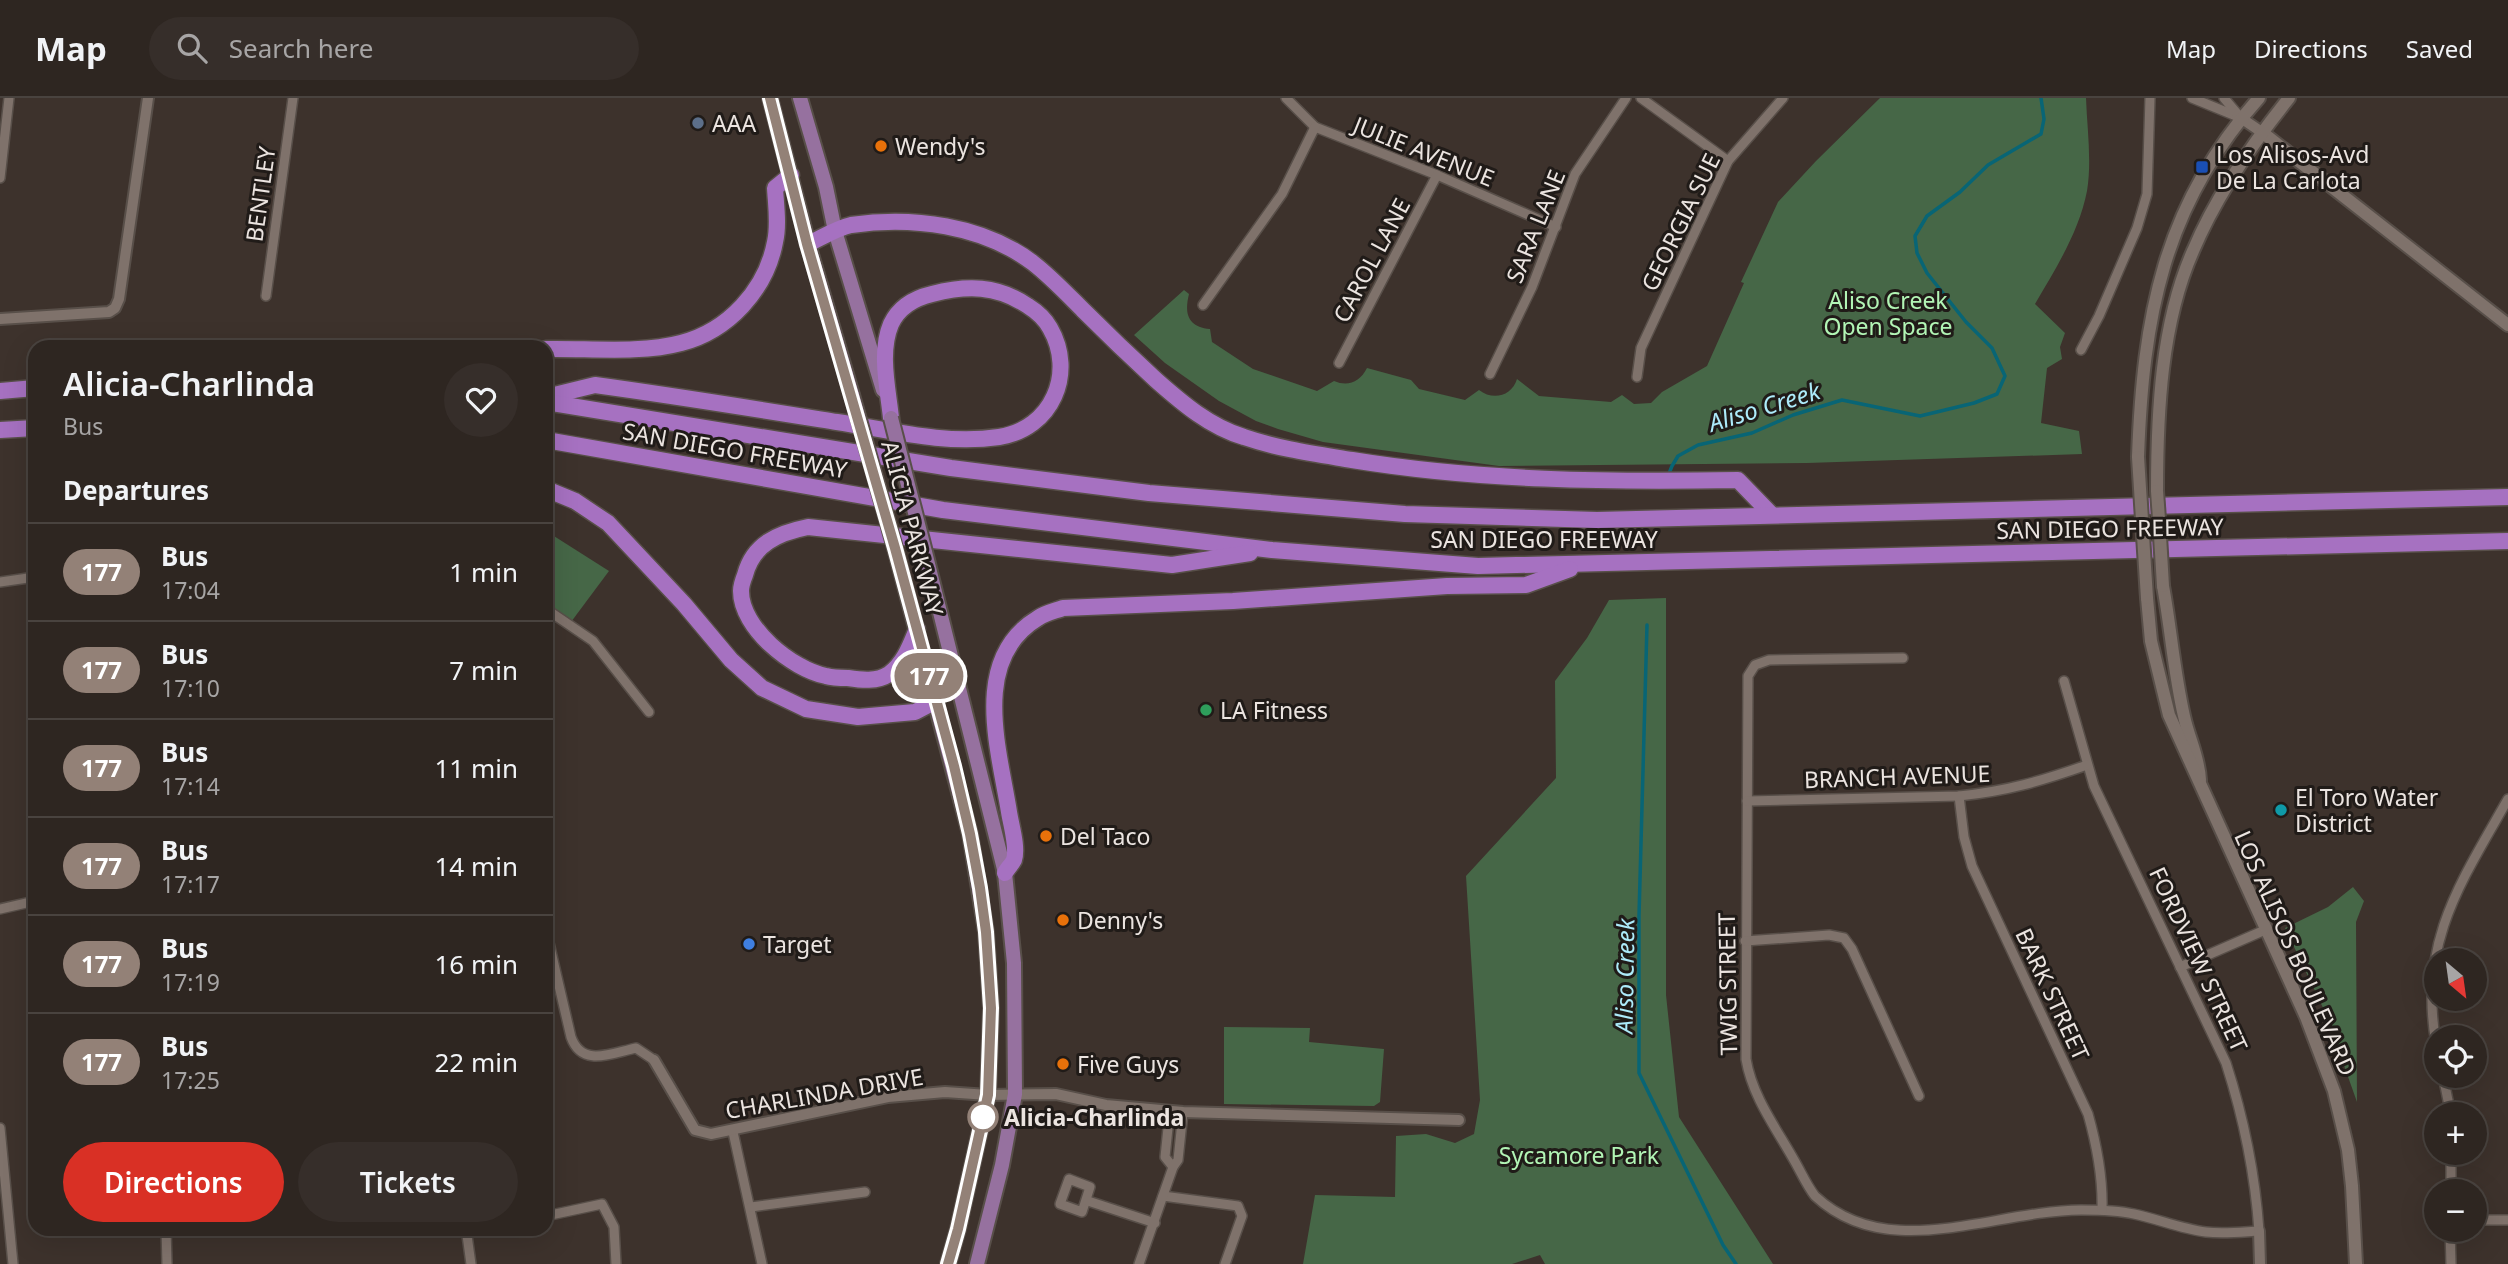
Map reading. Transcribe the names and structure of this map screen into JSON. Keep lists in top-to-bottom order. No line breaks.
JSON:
{"streets":{"highway":["SAN DIEGO FREEWAY"],"main road":["ALICIA PARKWAY","LOS ALISOS BOULEVARD"],"street":["JULIE AVENUE","BENTLEY","GEORGIA SUE","SARA LANE","CAROL LANE","BRANCH AVENUE","FORDVIEW STREET","TWIG STREET","BARK STREET","CHARLINDA DRIVE"]},"crossings":[["JULIE AVENUE","SARA LANE"],["JULIE AVENUE","CAROL LANE"],["ALICIA PARKWAY","CHARLINDA DRIVE"],["BRANCH AVENUE","FORDVIEW STREET"],["BRANCH AVENUE","TWIG STREET"],["BRANCH AVENUE","BARK STREET"]],"water":["Aliso Creek"],"parks":["Aliso Creek Open Space","Sycamore Park"],"places":{"other":["AAA","Wendy's","LA Fitness","El Toro Water District","Del Taco","Denny's","Target","Five Guys","Alicia-Charlinda"],"transit":["Los Alisos-Avd De La Carlota"]},"lines":["bus line 177"],"north":"bottom right","page":{"header":"Map","search":"Search here","nav":["Map","Directions","Saved"],"on_map":"177","heading":[["Alicia-Charlinda","Bus"],"Departures"],"list":[{"mark":"177","name":"Bus","note":"17:04","value":"1 min"},{"mark":"177","name":"Bus","note":"17:10","value":"7 min"},{"mark":"177","name":"Bus","note":"17:14","value":"11 min"},{"mark":"177","name":"Bus","note":"17:17","value":"14 min"},{"mark":"177","name":"Bus","note":"17:19","value":"16 min"},{"mark":"177","name":"Bus","note":"17:25","value":"22 min"}],"map_buttons":["+","−"],"buttons":["Directions","Tickets"]}}
